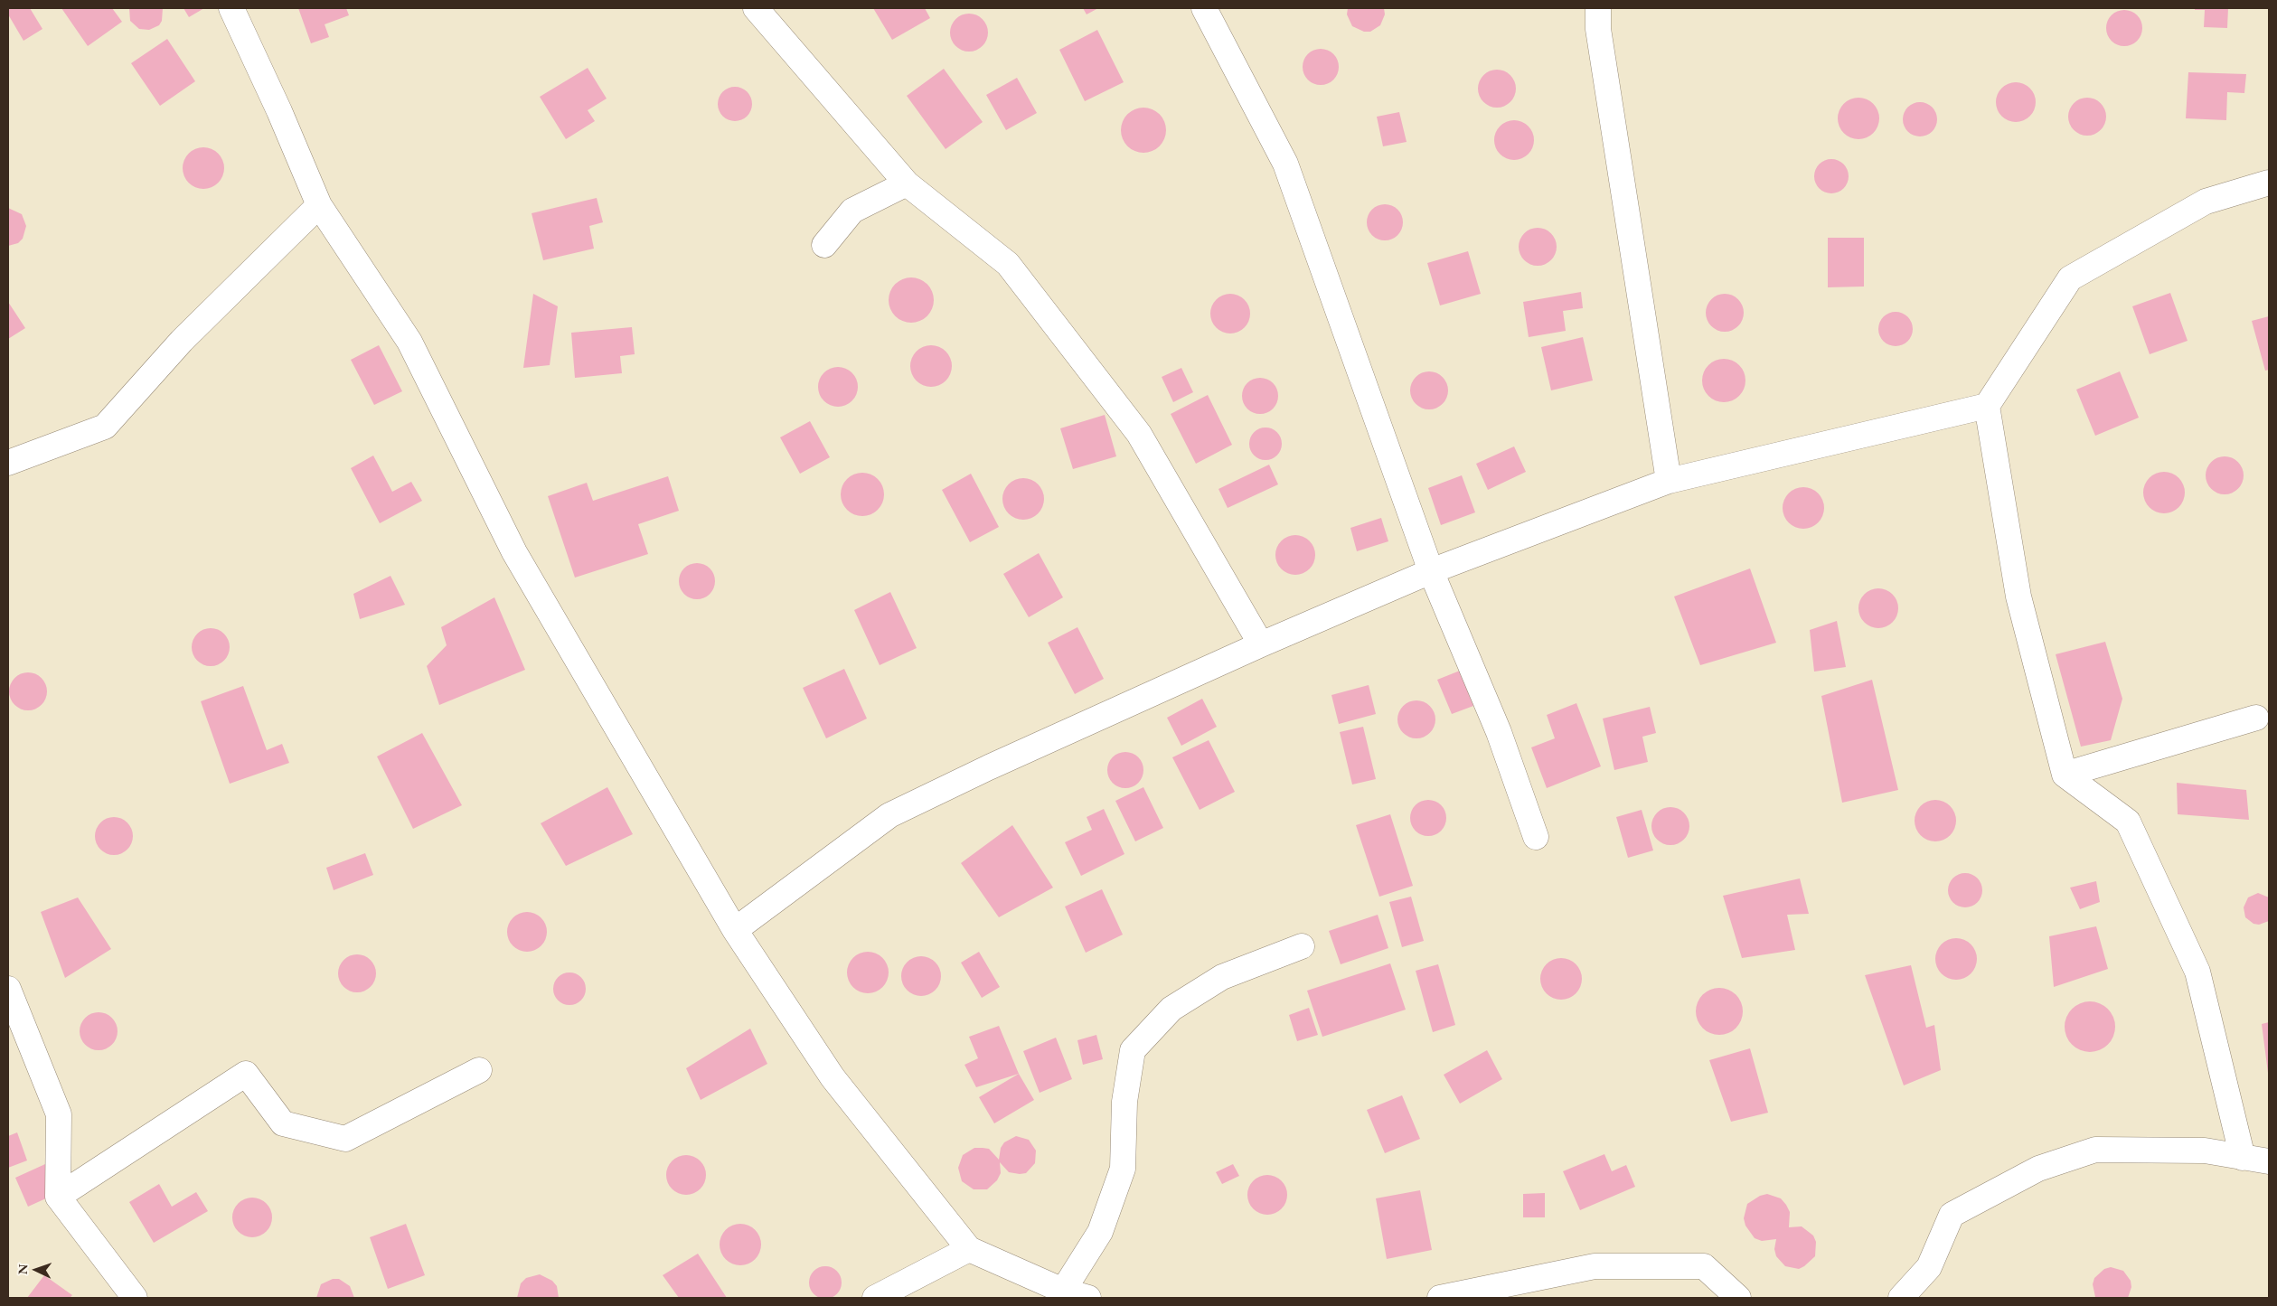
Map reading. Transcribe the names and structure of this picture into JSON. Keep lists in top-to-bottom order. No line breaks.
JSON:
{"north":"left"}
